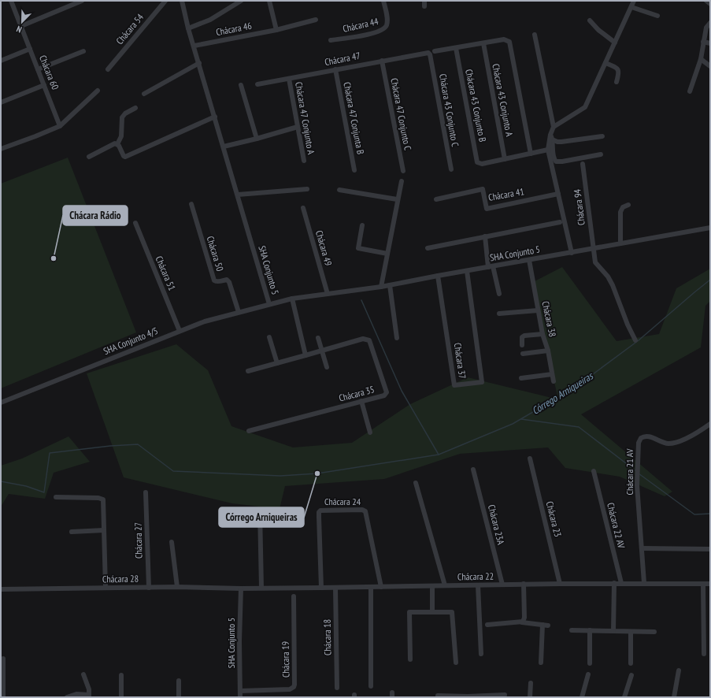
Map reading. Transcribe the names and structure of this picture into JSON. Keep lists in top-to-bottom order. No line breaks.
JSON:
{"streets":{"street":["Chácara 44","Chácara 54","Chácara 46","Chácara 47","Chácara 60","Chácara 43 Conjunto A","Chácara 43 Conjunto B","Chácara 43 Conjunto C","Chácara 47 Conjunto C","Chácara 47 Conjunto A","Chácara 47 Conjunta B","Chácara 41","Chácara 94","Chácara 49","Chácara 50","SHA Conjunto 5","Chácara 51","Chácara 38","SHA Conjunto 4/5","Chácara 37","Chácara 35","Chácara 21 AV","Chácara 24","Chácara 23","Chácara 23A","Chácara 22 AV","Chácara 27","Chácara 22","Chácara 28","Chácara 18","Chácara 19"]},"crossings":[["Chácara 46","SHA Conjunto 5"],["Chácara 47","Chácara 43 Conjunto C"],["Chácara 47","Chácara 47 Conjunto C"],["Chácara 47","Chácara 47 Conjunto A"],["Chácara 47","Chácara 47 Conjunta B"],["Chácara 43 Conjunto A","Chácara 43 Conjunto B"],["Chácara 94","SHA Conjunto 5"],["Chácara 49","SHA Conjunto 5"],["Chácara 50","SHA Conjunto 4/5"],["SHA Conjunto 5","Chácara 38"],["SHA Conjunto 5","SHA Conjunto 4/5"],["SHA Conjunto 5","Chácara 37"],["SHA Conjunto 5","Chácara 22"],["SHA Conjunto 5","Chácara 28"],["SHA Conjunto 5","Chácara 19"],["Chácara 51","SHA Conjunto 4/5"],["Chácara 21 AV","Chácara 22"],["Chácara 24","Chácara 22"],["Chácara 23","Chácara 22"],["Chácara 23A","Chácara 22"],["Chácara 22 AV","Chácara 22"],["Chácara 27","Chácara 28"],["Chácara 22","Chácara 28"],["Chácara 22","Chácara 18"]],"water":["Córrego Arniqueiras"],"places":["Chácara Rádio","Córrego Arniqueiras"],"north":"bottom left"}
